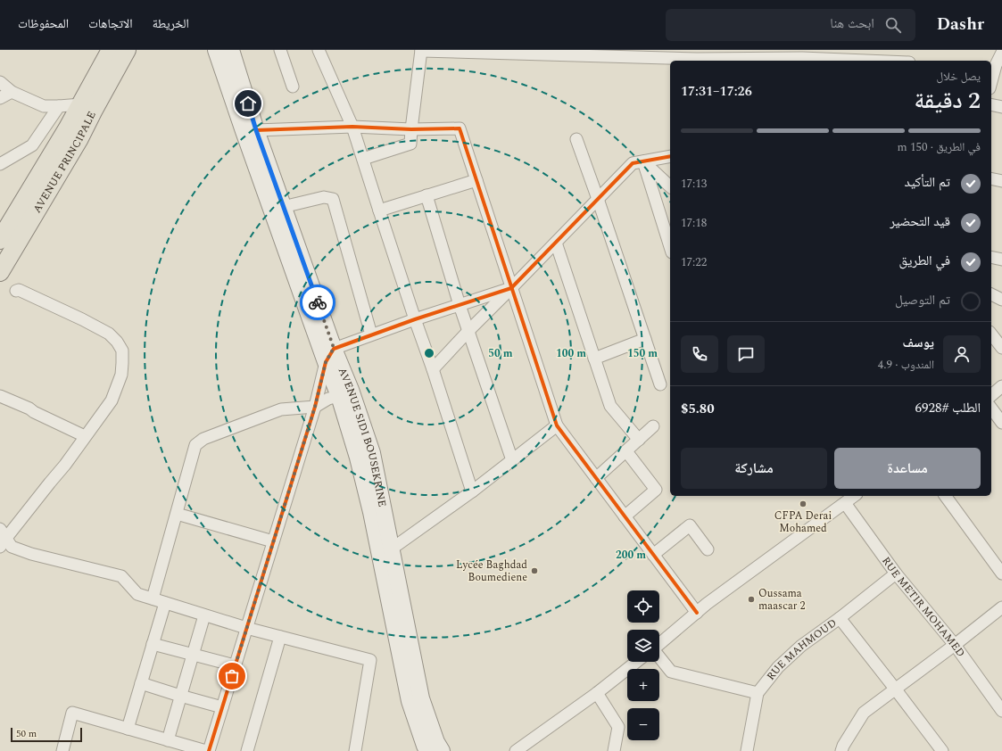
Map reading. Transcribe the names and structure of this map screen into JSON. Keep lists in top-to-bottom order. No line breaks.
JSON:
{"streets":{"main road":["AVENUE PRINCIPALE","AVENUE SIDI BOUSEKRINE"],"street":["RUE METIR MOHAMED","RUE MAHMOUD"]},"crossings":[["RUE METIR MOHAMED","RUE MAHMOUD"]],"places":["CFPA Derai Mohamed","Lycée Baghdad Boumediene","Oussama maascar 2"],"scale_bar":"50 m","page":{"header":"Dashr","search":"ابحث هنا","nav":["الخريطة","الاتجاهات","المحفوظات"],"heading":["2 دقيقة","يصل خلال","17:26–17:31"],"panel":["يوسف","المندوب · 4.9","الطلب #6928","$5.80"],"bar":"في الطريق · 150 m","list":[["تم التأكيد","17:13"],["قيد التحضير","17:18"],["في الطريق","17:22"],"تم التوصيل"],"buttons":["مساعدة","مشاركة"],"map_buttons":["+","−"],"scale":"50 m"},"rings":["50 m","100 m","150 m","200 m"]}
